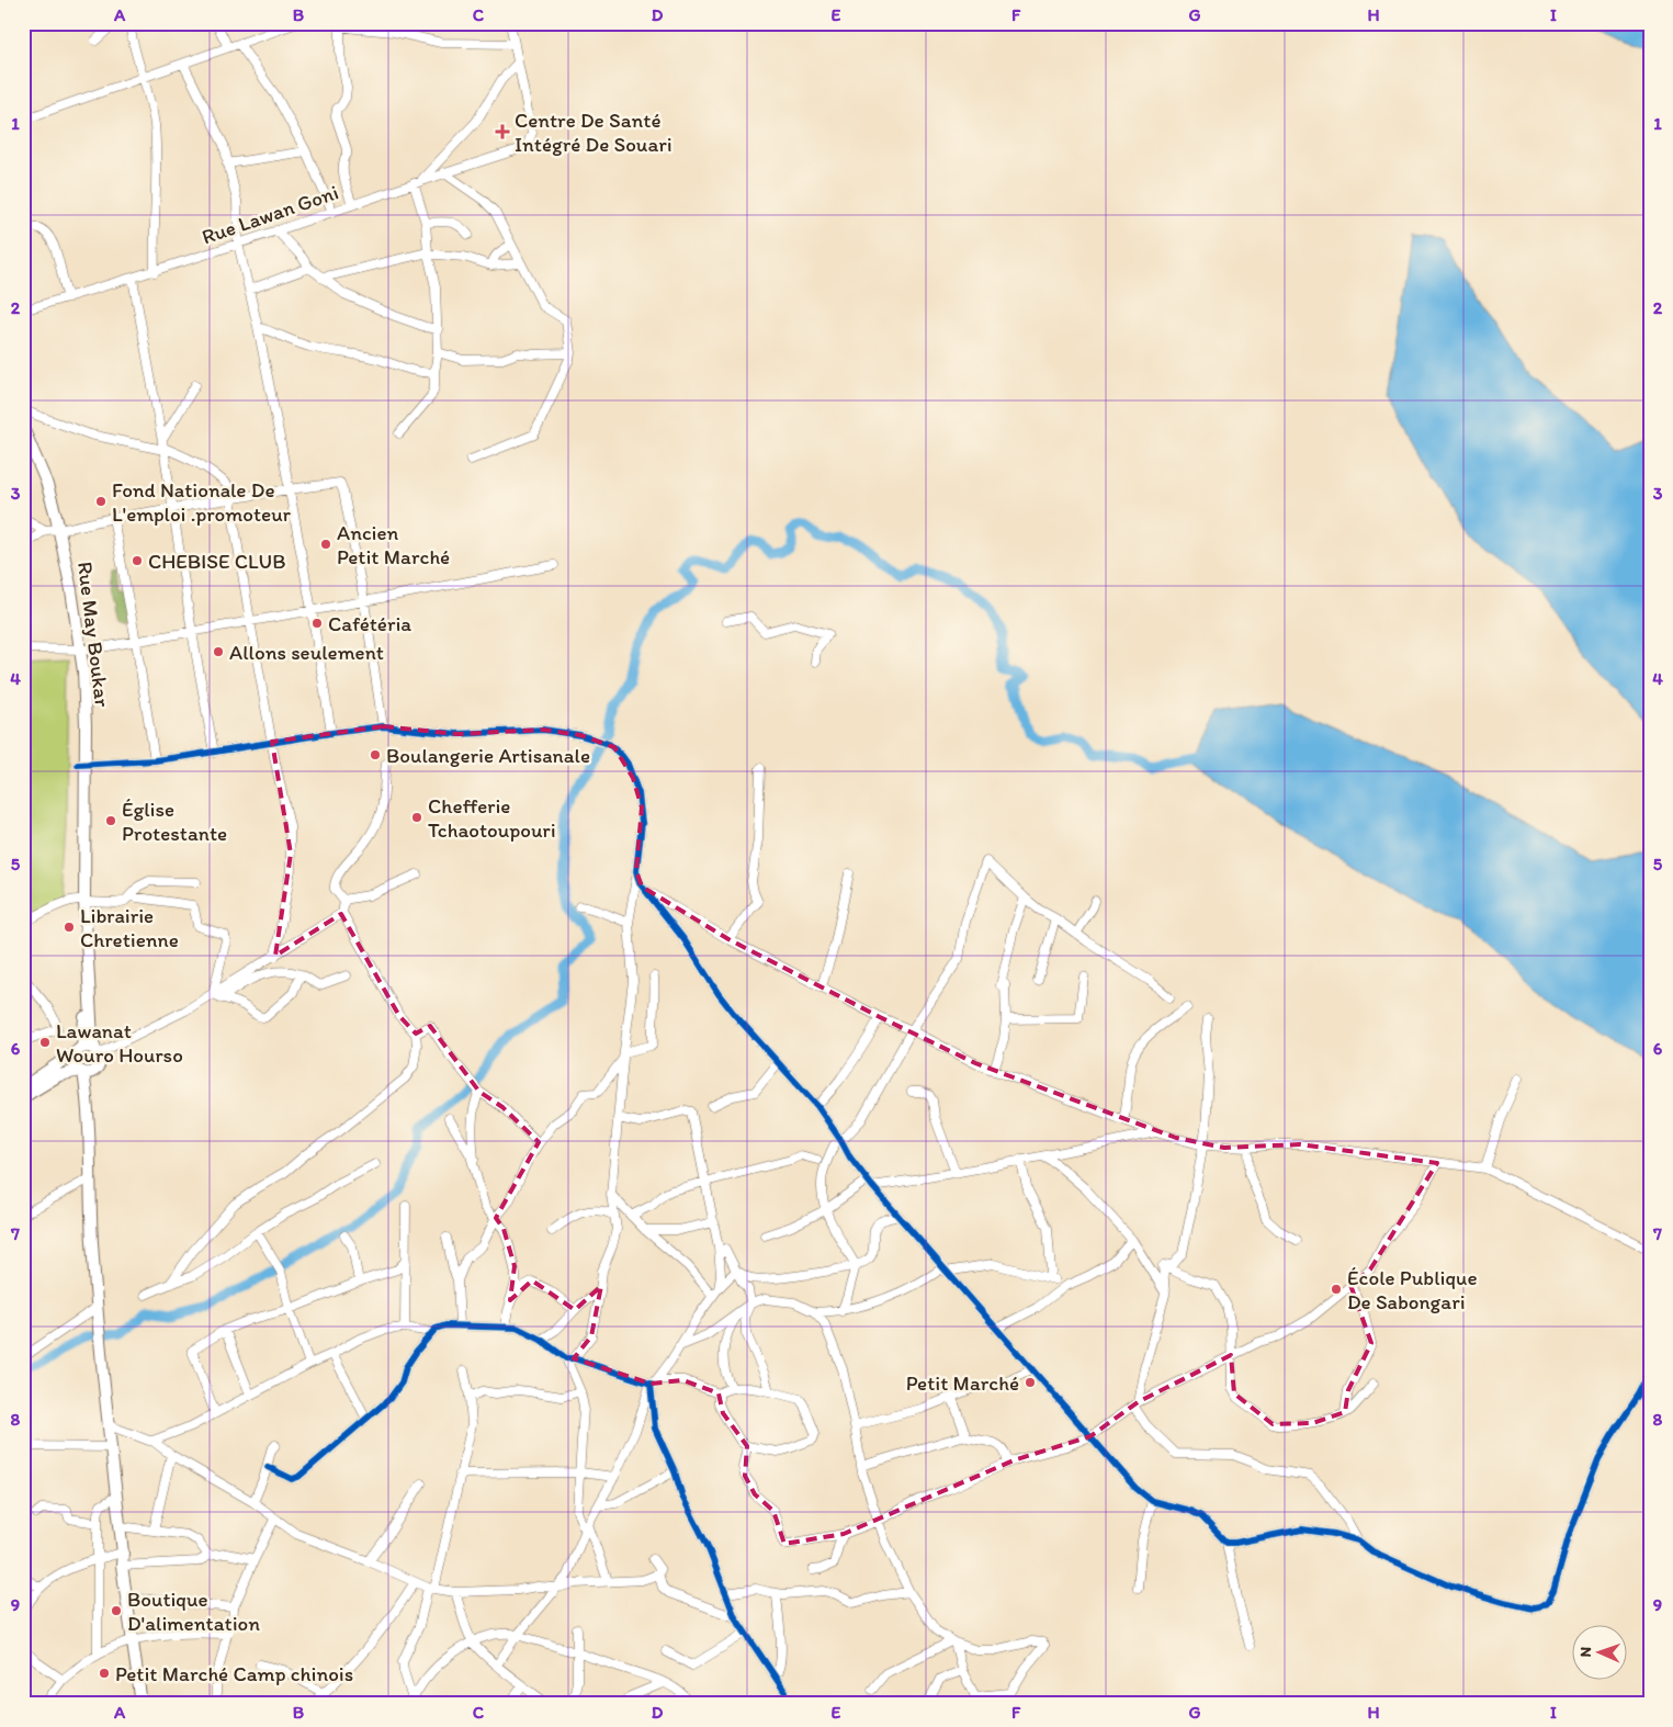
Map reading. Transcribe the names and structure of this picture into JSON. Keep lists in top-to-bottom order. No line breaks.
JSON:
{"streets":{"main road":["Rue May Boukar"],"street":["Rue Lawan Goni"]},"places":{"health":["Centre De Santé Intégré De Souari"],"other":["Fond Nationale De L'emploi .promoteur","Ancien Petit Marché","CHEBISE CLUB","Cafétéria","Allons seulement","Boulangerie Artisanale","Chefferie Tchaotoupouri","Église Protestante","Librairie Chretienne","Lawanat Wouro Hourso","École Publique De Sabongari","Petit Marché","Boutique D'alimentation","Petit Marché Camp chinois"]},"north":"left","grid":{"columns":["A","B","C","D","E","F","G","H","I"],"rows":["1","2","3","4","5","6","7","8","9"]}}
